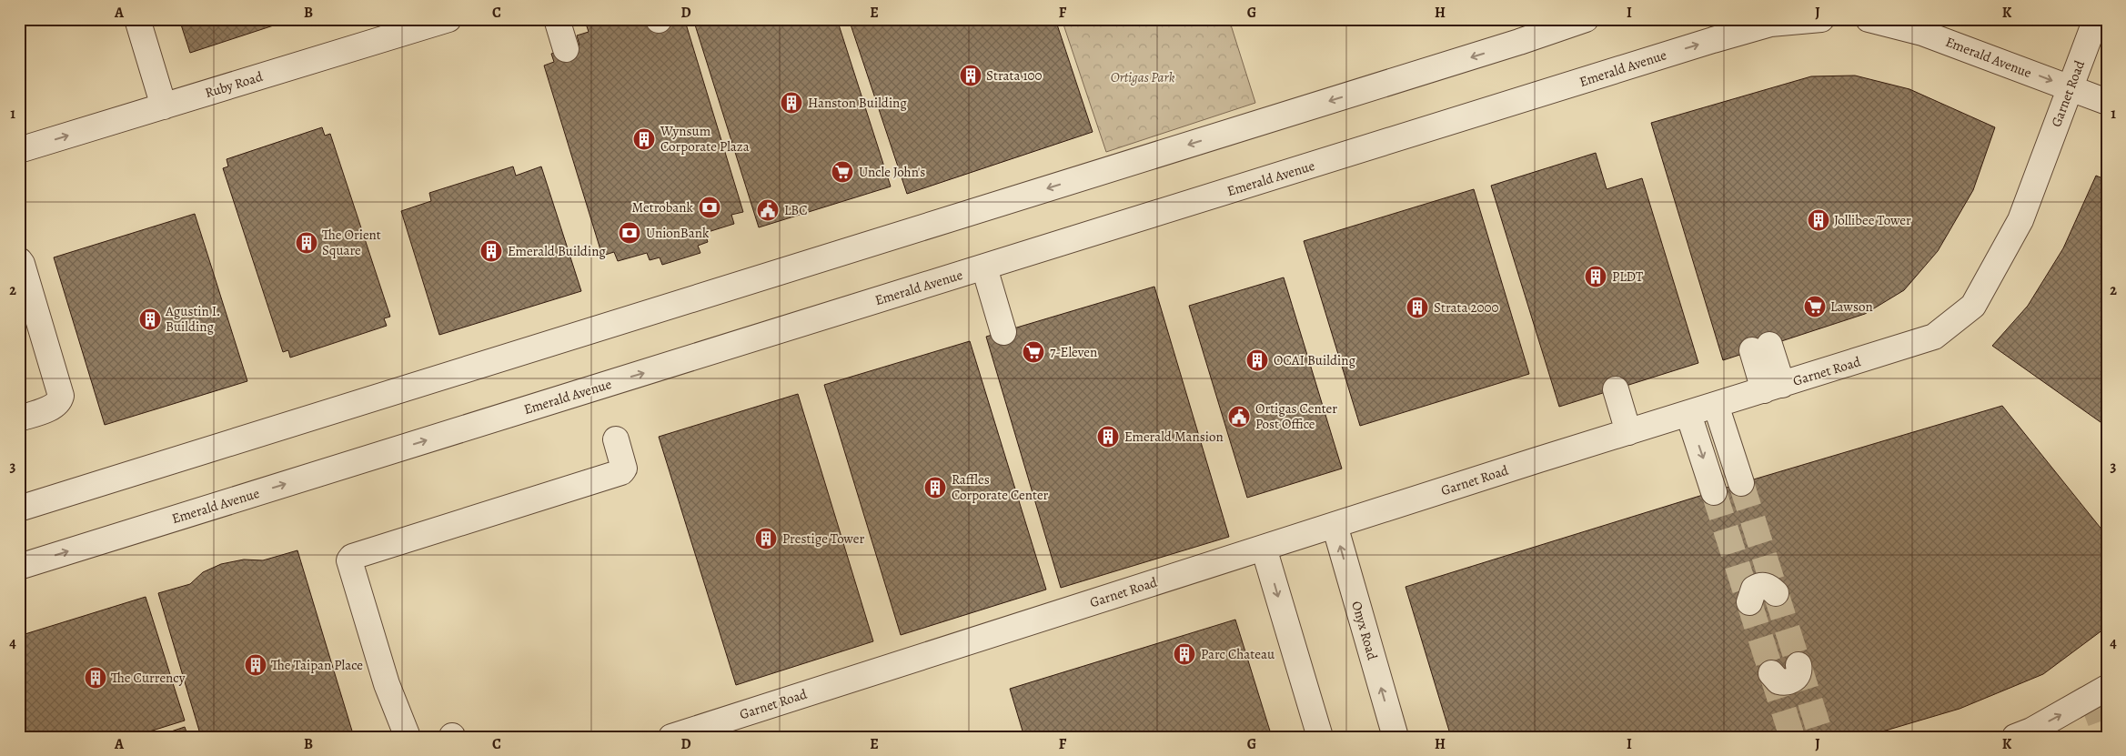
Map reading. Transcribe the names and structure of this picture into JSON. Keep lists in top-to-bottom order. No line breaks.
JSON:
{"streets":{"street":["Emerald Avenue","Ruby Road","Garnet Road","Onyx Road"]},"crossings":[["Emerald Avenue","Garnet Road"],["Garnet Road","Onyx Road"]],"parks":["Ortigas Park"],"places":{"building":["Strata 100","Hanston Building","Wynsum Corporate Plaza","Jollibee Tower","The Orient Square","Emerald Building","PLDT","Strata 2000","Agustin I. Building","OCAI Building","Emerald Mansion","Raffles Corporate Center","Prestige Tower","Parc Chateau","The Taipan Place","The Currency"],"supermarket":["Uncle John's","Lawson","7-Eleven"],"bank":["Metrobank","UnionBank"],"public building":["LBC","Ortigas Center Post Office"]},"grid":{"columns":["A","B","C","D","E","F","G","H","I","J","K"],"rows":["1","2","3","4"]}}
